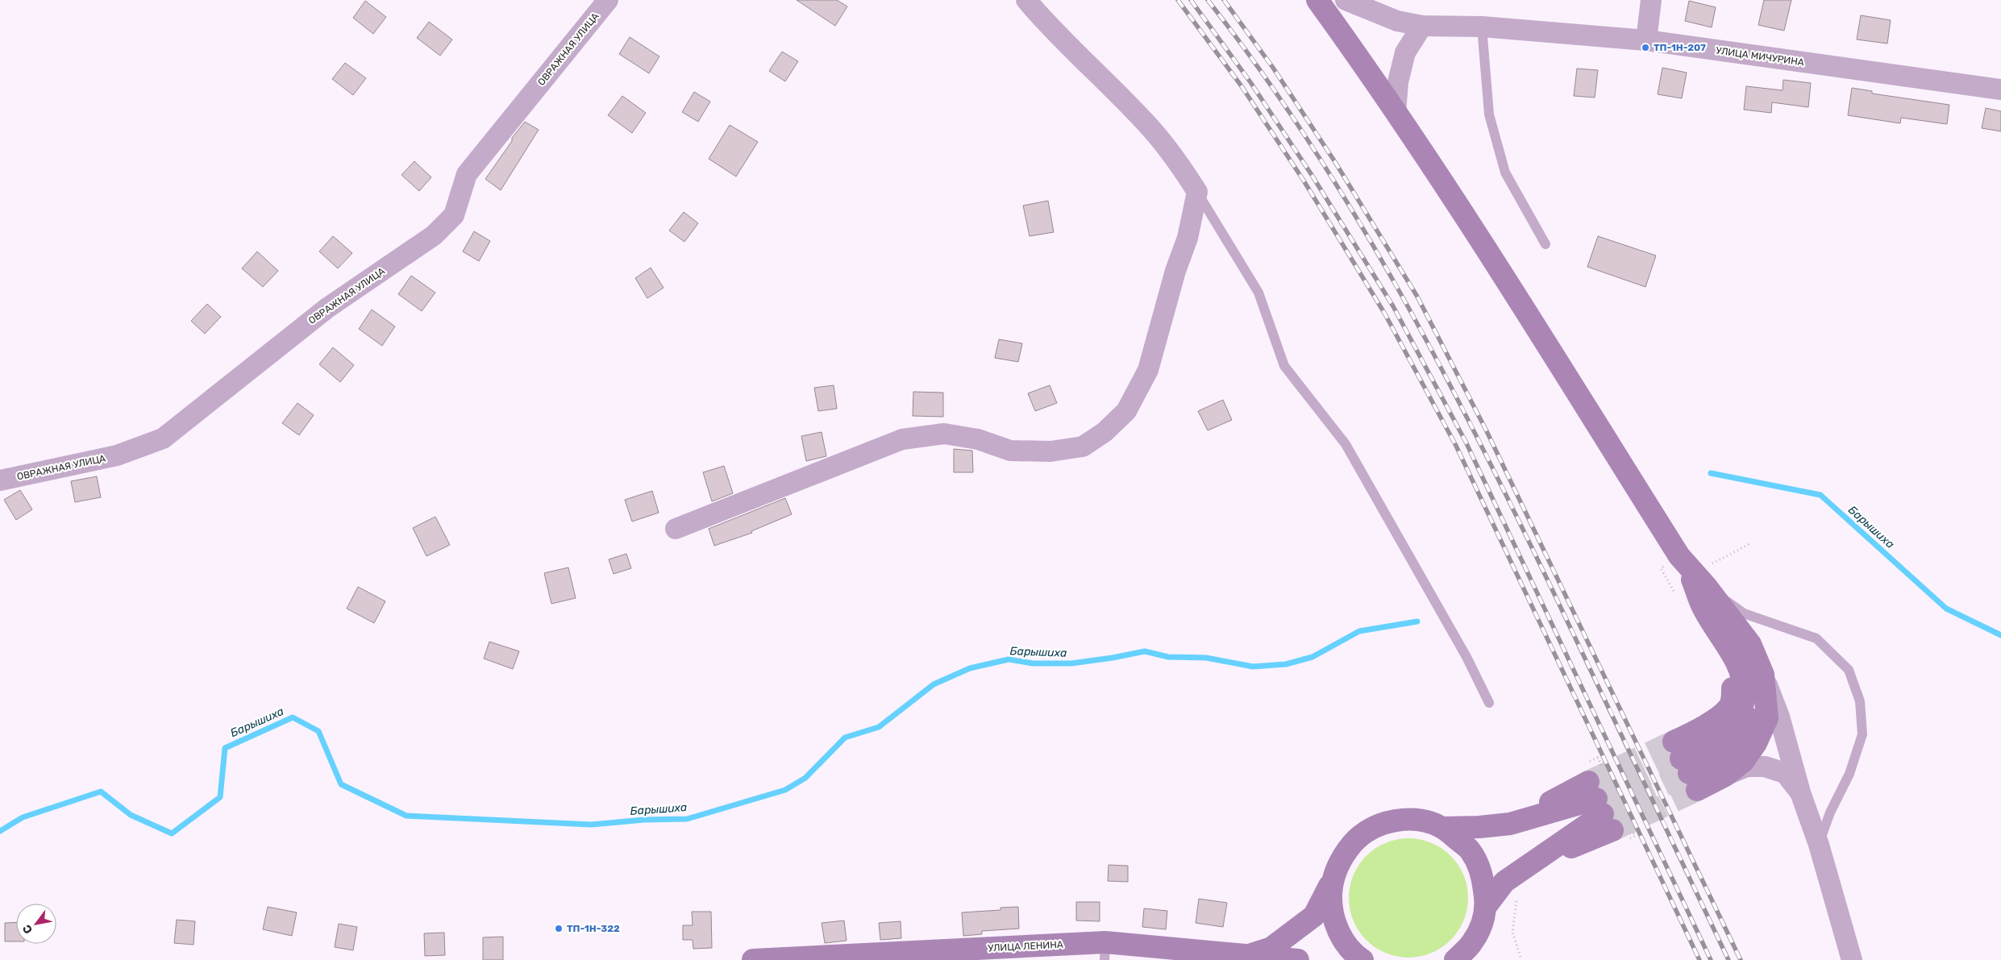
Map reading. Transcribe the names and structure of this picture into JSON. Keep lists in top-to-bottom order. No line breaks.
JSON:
{"streets":{"main road":["УЛИЦА ЛЕНИНА"],"street":["ОВРАЖНАЯ УЛИЦА","УЛИЦА МИЧУРИНА"]},"water":["Барышиха"],"places":["ТП-1Н-207","ТП-1Н-322"],"north":"bottom left"}
